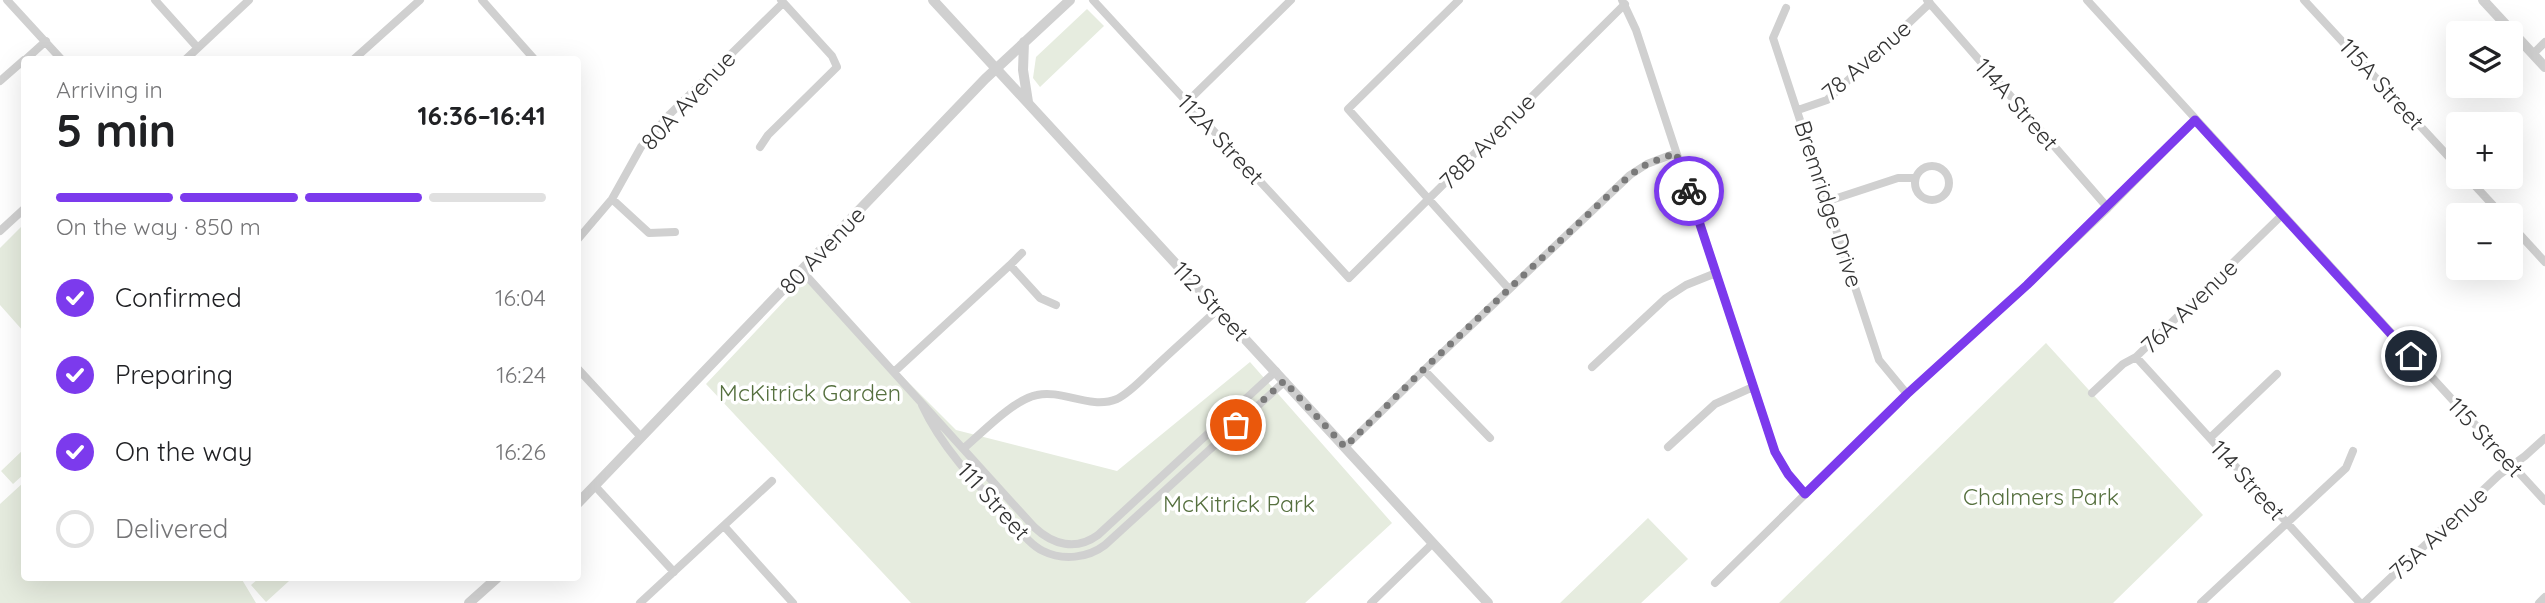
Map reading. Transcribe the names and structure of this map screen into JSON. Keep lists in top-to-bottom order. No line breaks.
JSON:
{"streets":{"street":["78 Avenue","115A Street","80A Avenue","114A Street","112A Street","78B Avenue","Bremridge Drive","80 Avenue","112 Street","76A Avenue","115 Street","114 Street","111 Street","75A Avenue"]},"crossings":[["78 Avenue","114A Street"],["78 Avenue","Bremridge Drive"],["112A Street","78B Avenue"],["80 Avenue","112 Street"],["80 Avenue","111 Street"],["112 Street","111 Street"],["76A Avenue","115 Street"],["76A Avenue","114 Street"],["115 Street","75A Avenue"],["114 Street","75A Avenue"]],"parks":["McKitrick Garden","Chalmers Park","McKitrick Park"],"page":{"map_buttons":["+","−"],"heading":["5 min","Arriving in","16:36–16:41"],"bar":"On the way · 850 m","list":[["Confirmed","16:04"],["Preparing","16:24"],["On the way","16:26"],"Delivered"]}}
